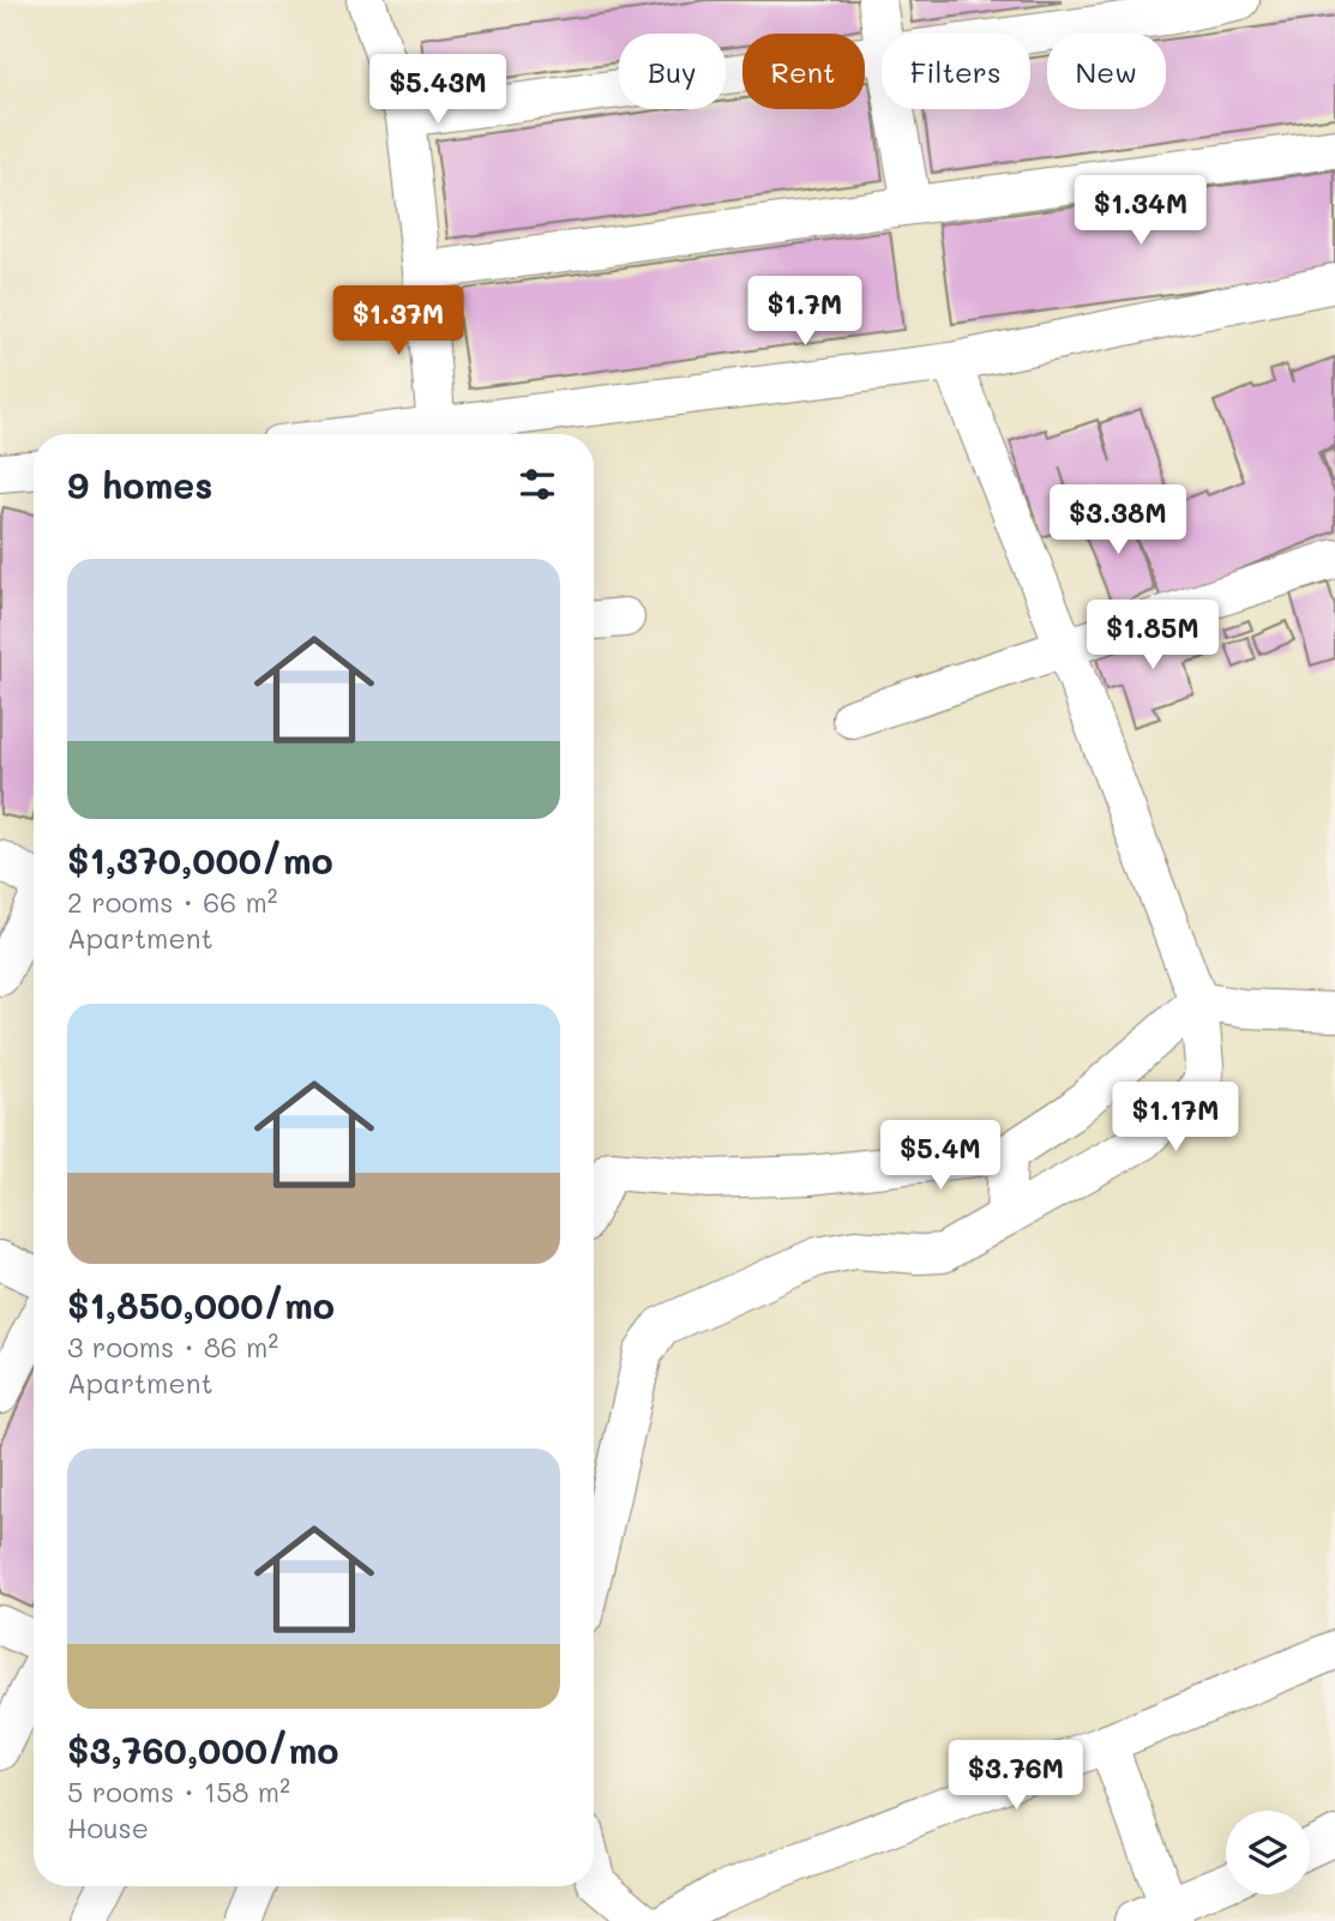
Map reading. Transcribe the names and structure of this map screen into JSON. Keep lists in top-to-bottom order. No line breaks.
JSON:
{"page":{"chip":["Buy","Rent","Filters","New"],"price":["$5.43M","$1.34M","$1.7M","$1.37M","$3.38M","$1.85M","$1.17M","$5.4M","$3.76M"],"heading":"9 homes","list":[{"name":"$1,370,000/mo","note":"2 rooms · 66 m² · Apartment"},{"name":"$1,850,000/mo","note":"3 rooms · 86 m² · Apartment"},{"name":"$3,760,000/mo","note":"5 rooms · 158 m² · House"}]}}
